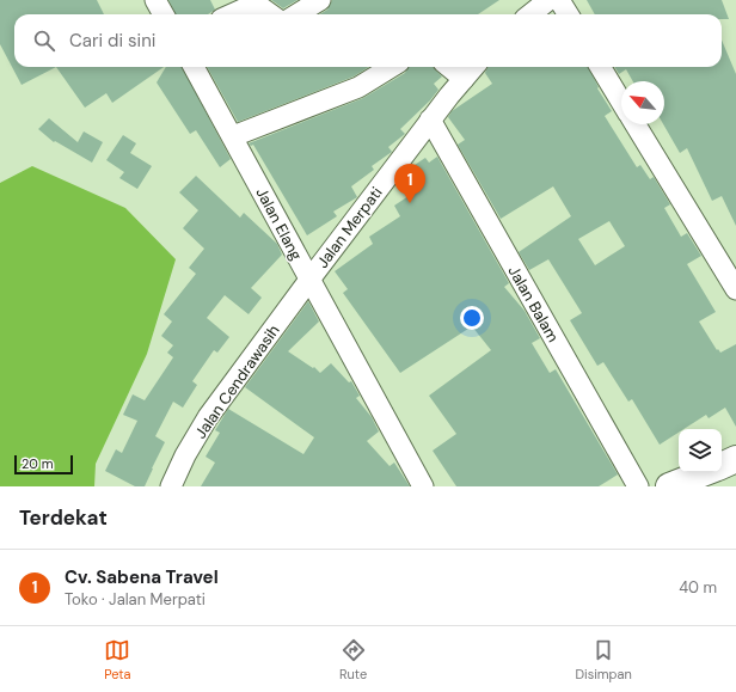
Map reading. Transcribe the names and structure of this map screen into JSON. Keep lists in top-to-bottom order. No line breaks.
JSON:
{"streets":{"street":["Jalan Elang","Jalan Merpati","Jalan Balam","Jalan Cendrawasih"]},"crossings":[["Jalan Elang","Jalan Merpati"],["Jalan Elang","Jalan Cendrawasih"],["Jalan Merpati","Jalan Balam"],["Jalan Merpati","Jalan Cendrawasih"]],"scale_bar":"20 m","north":"top left","page":{"search":"Cari di sini","pins":"1","scale":"20 m","heading":"Terdekat","list":[{"mark":"1","name":"Cv. Sabena Travel","note":"Toko · Jalan Merpati","value":"40 m"}],"nav":["Peta","Rute","Disimpan"]}}
